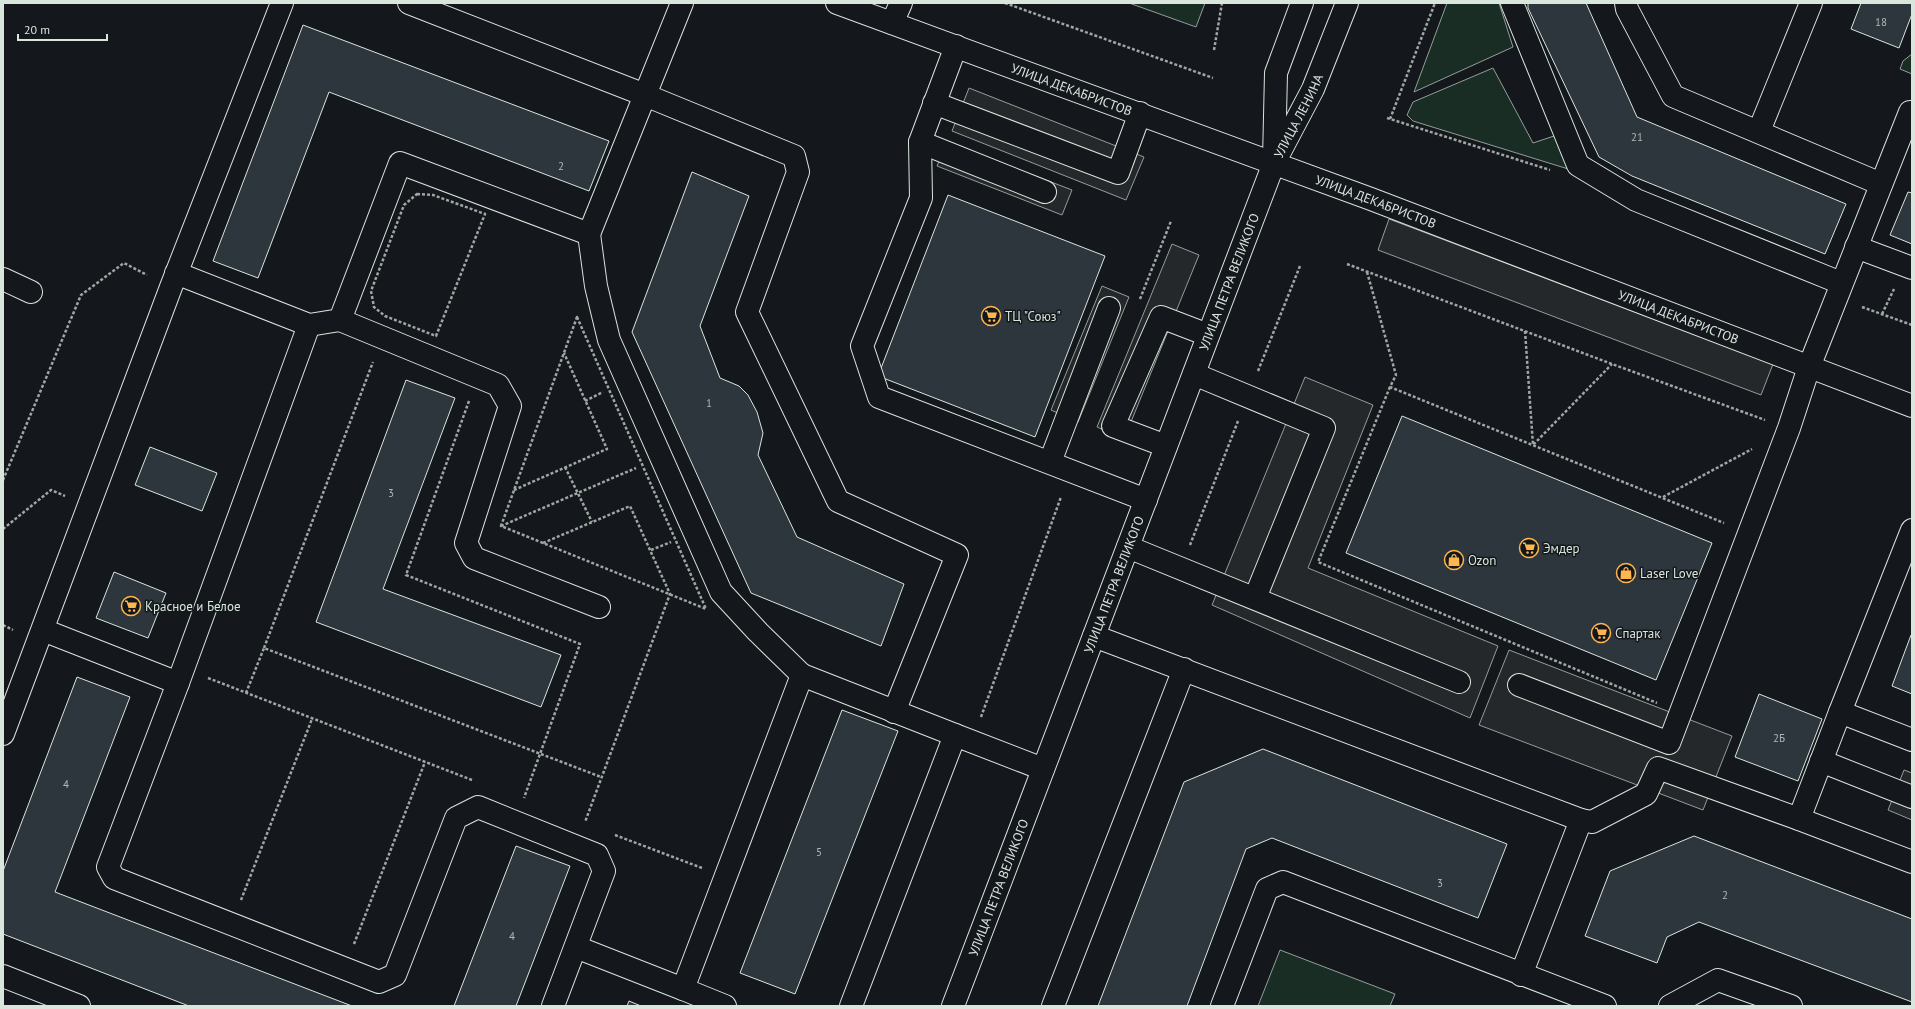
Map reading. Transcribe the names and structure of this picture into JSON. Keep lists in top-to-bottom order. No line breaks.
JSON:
{"streets":{"main road":["УЛИЦА ДЕКАБРИСТОВ","УЛИЦА ЛЕНИНА","УЛИЦА ПЕТРА ВЕЛИКОГО"]},"crossings":[["УЛИЦА ДЕКАБРИСТОВ","УЛИЦА ЛЕНИНА"],["УЛИЦА ДЕКАБРИСТОВ","УЛИЦА ПЕТРА ВЕЛИКОГО"],["УЛИЦА ЛЕНИНА","УЛИЦА ПЕТРА ВЕЛИКОГО"]],"places":{"supermarket":["ТЦ \"Союз\"","Эмдер","Красное и Белое","Спартак"],"shop":["Ozon","Laser Love"]},"house_numbers":["18","21","2","1","3","2Б","4","5","3","2","4"],"scale_bar":"20 m"}
